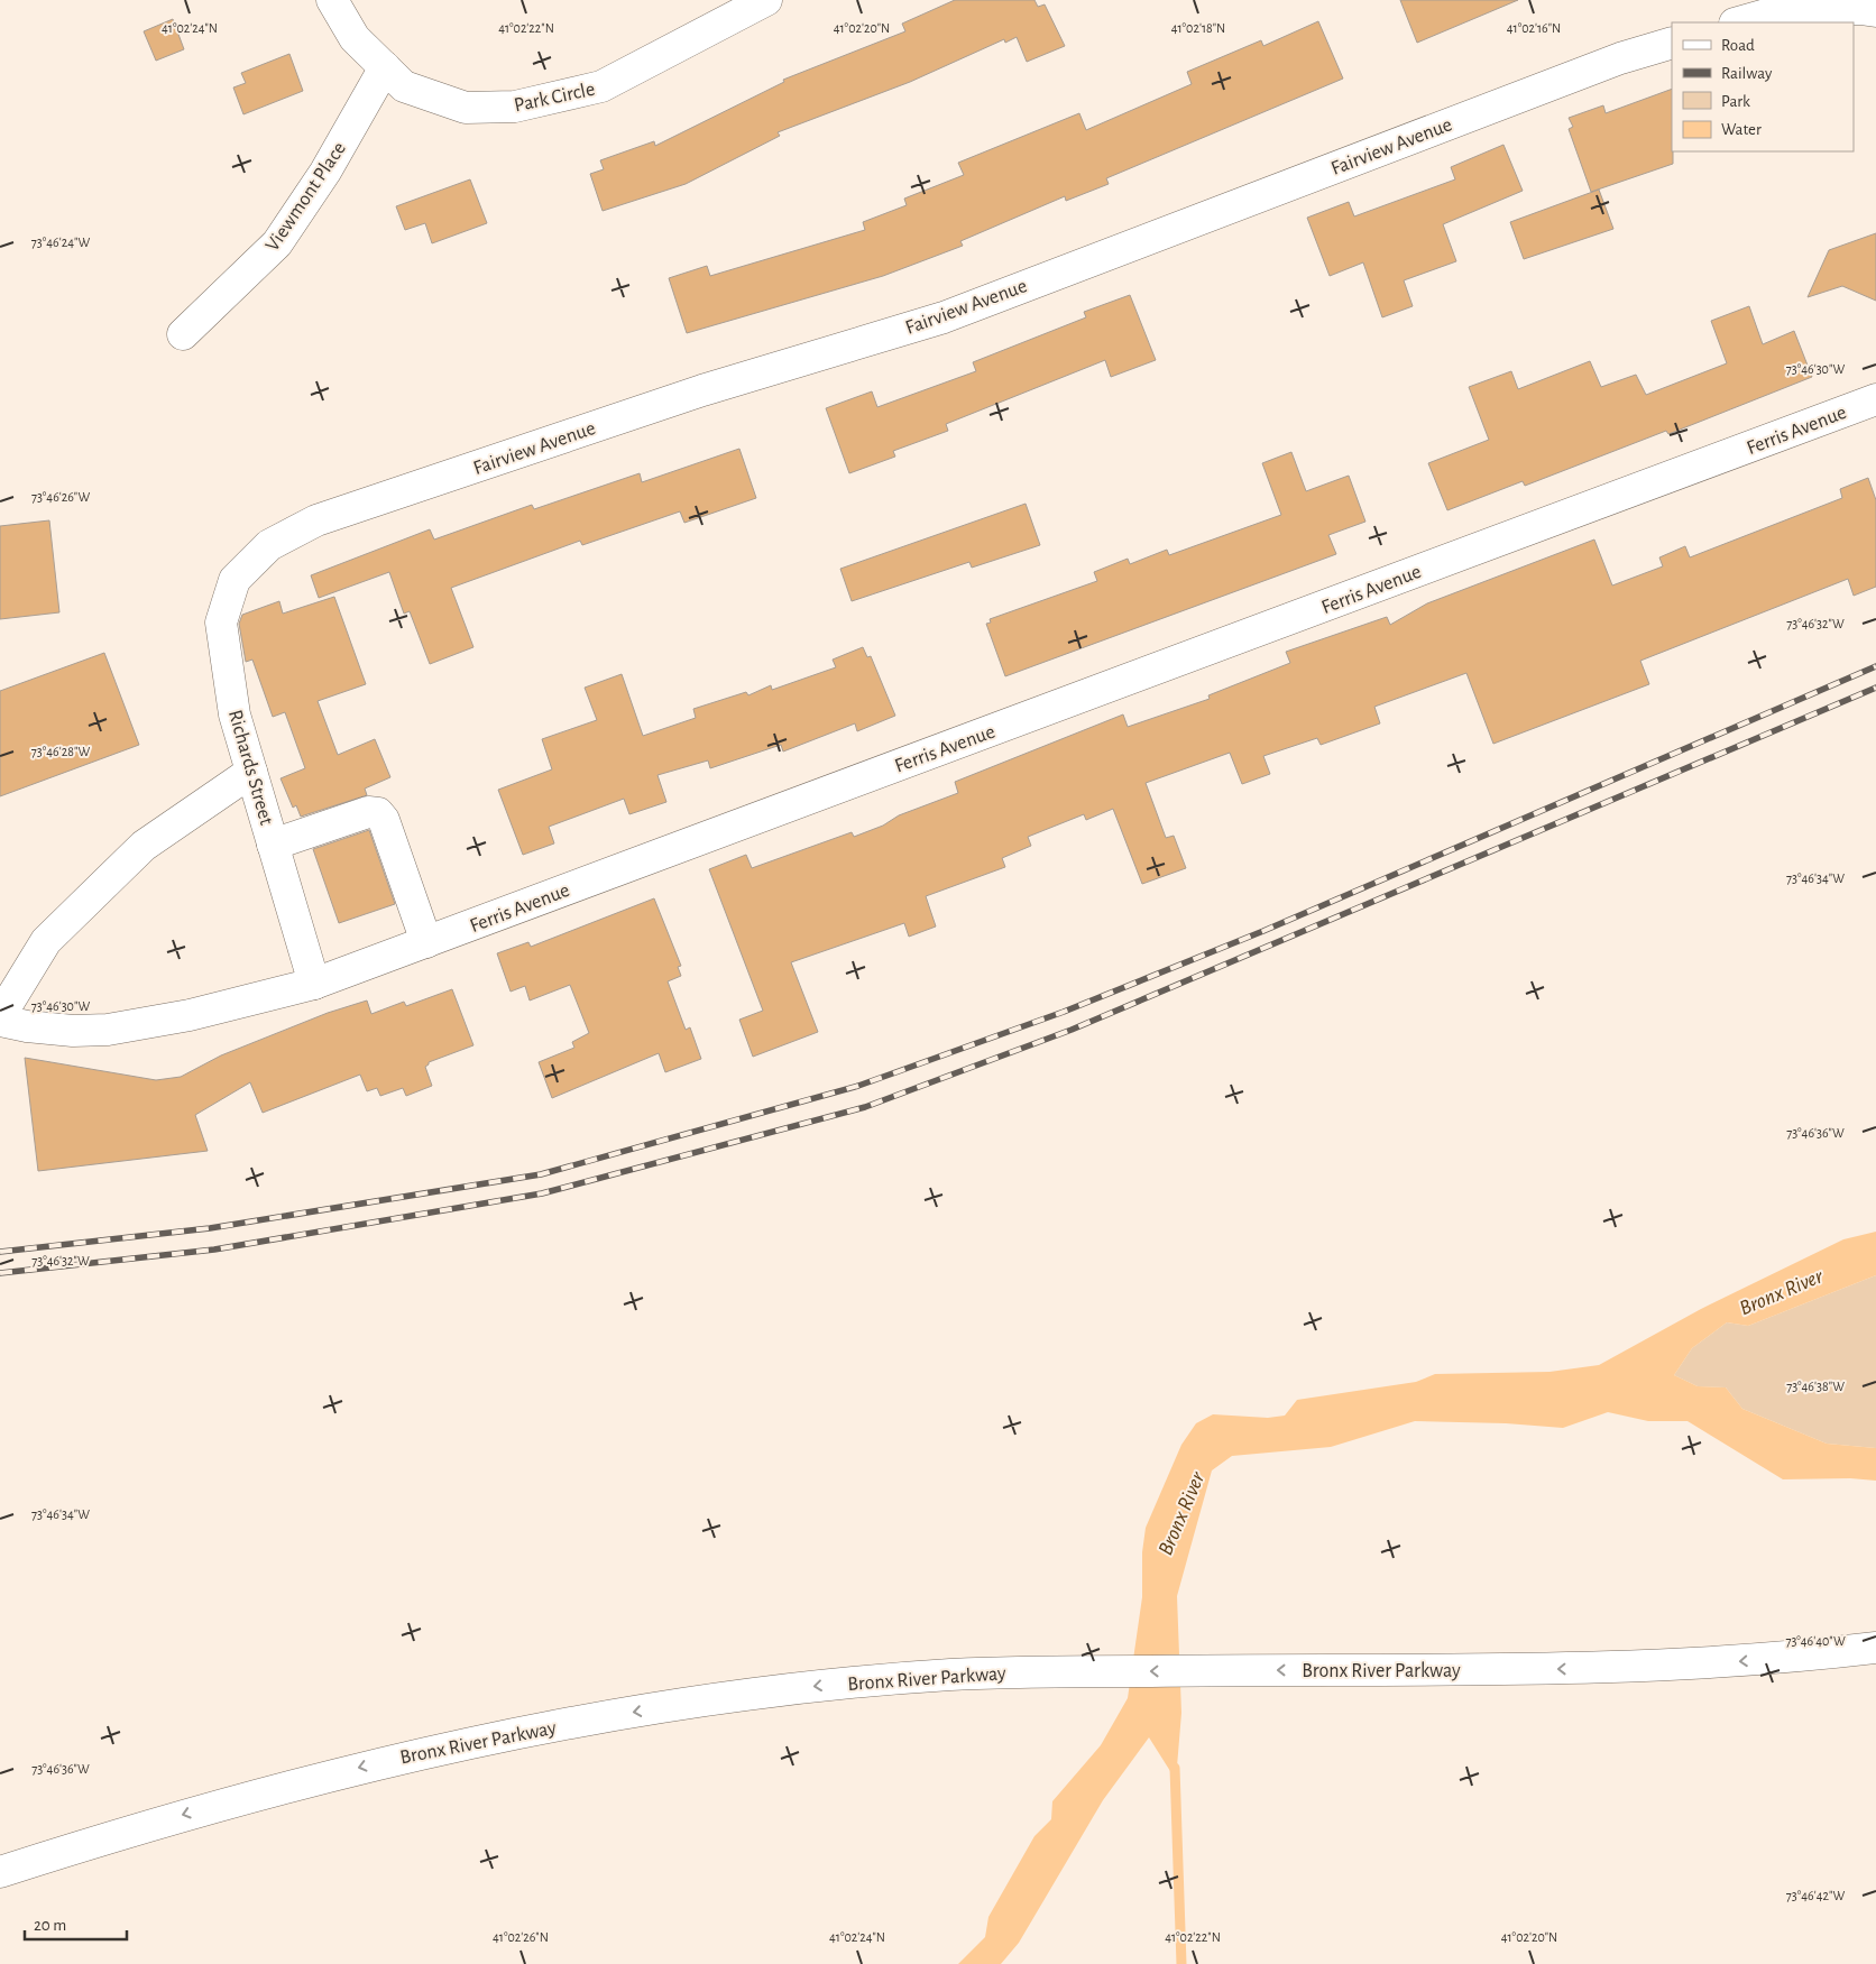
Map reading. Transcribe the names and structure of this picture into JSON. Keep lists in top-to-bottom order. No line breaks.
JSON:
{"streets":{"main road":["Park Circle","Fairview Avenue","Viewmont Place","Ferris Avenue","Richards Street","Bronx River Parkway"]},"crossings":[["Park Circle","Viewmont Place"],["Fairview Avenue","Richards Street"],["Ferris Avenue","Richards Street"]],"one_way":["Bronx River Parkway"],"water":["Bronx River"],"legend":["Road","Railway","Park","Water"],"scale_bar":"20 m","coordinates":["41°02'24\"N","41°02'22\"N","41°02'20\"N","41°02'18\"N","41°02'16\"N","73°46'24\"W","73°46'30\"W","73°46'26\"W","73°46'32\"W","73°46'28\"W","73°46'34\"W","73°46'36\"W","73°46'38\"W","73°46'40\"W","73°46'42\"W","41°02'26\"N"]}
